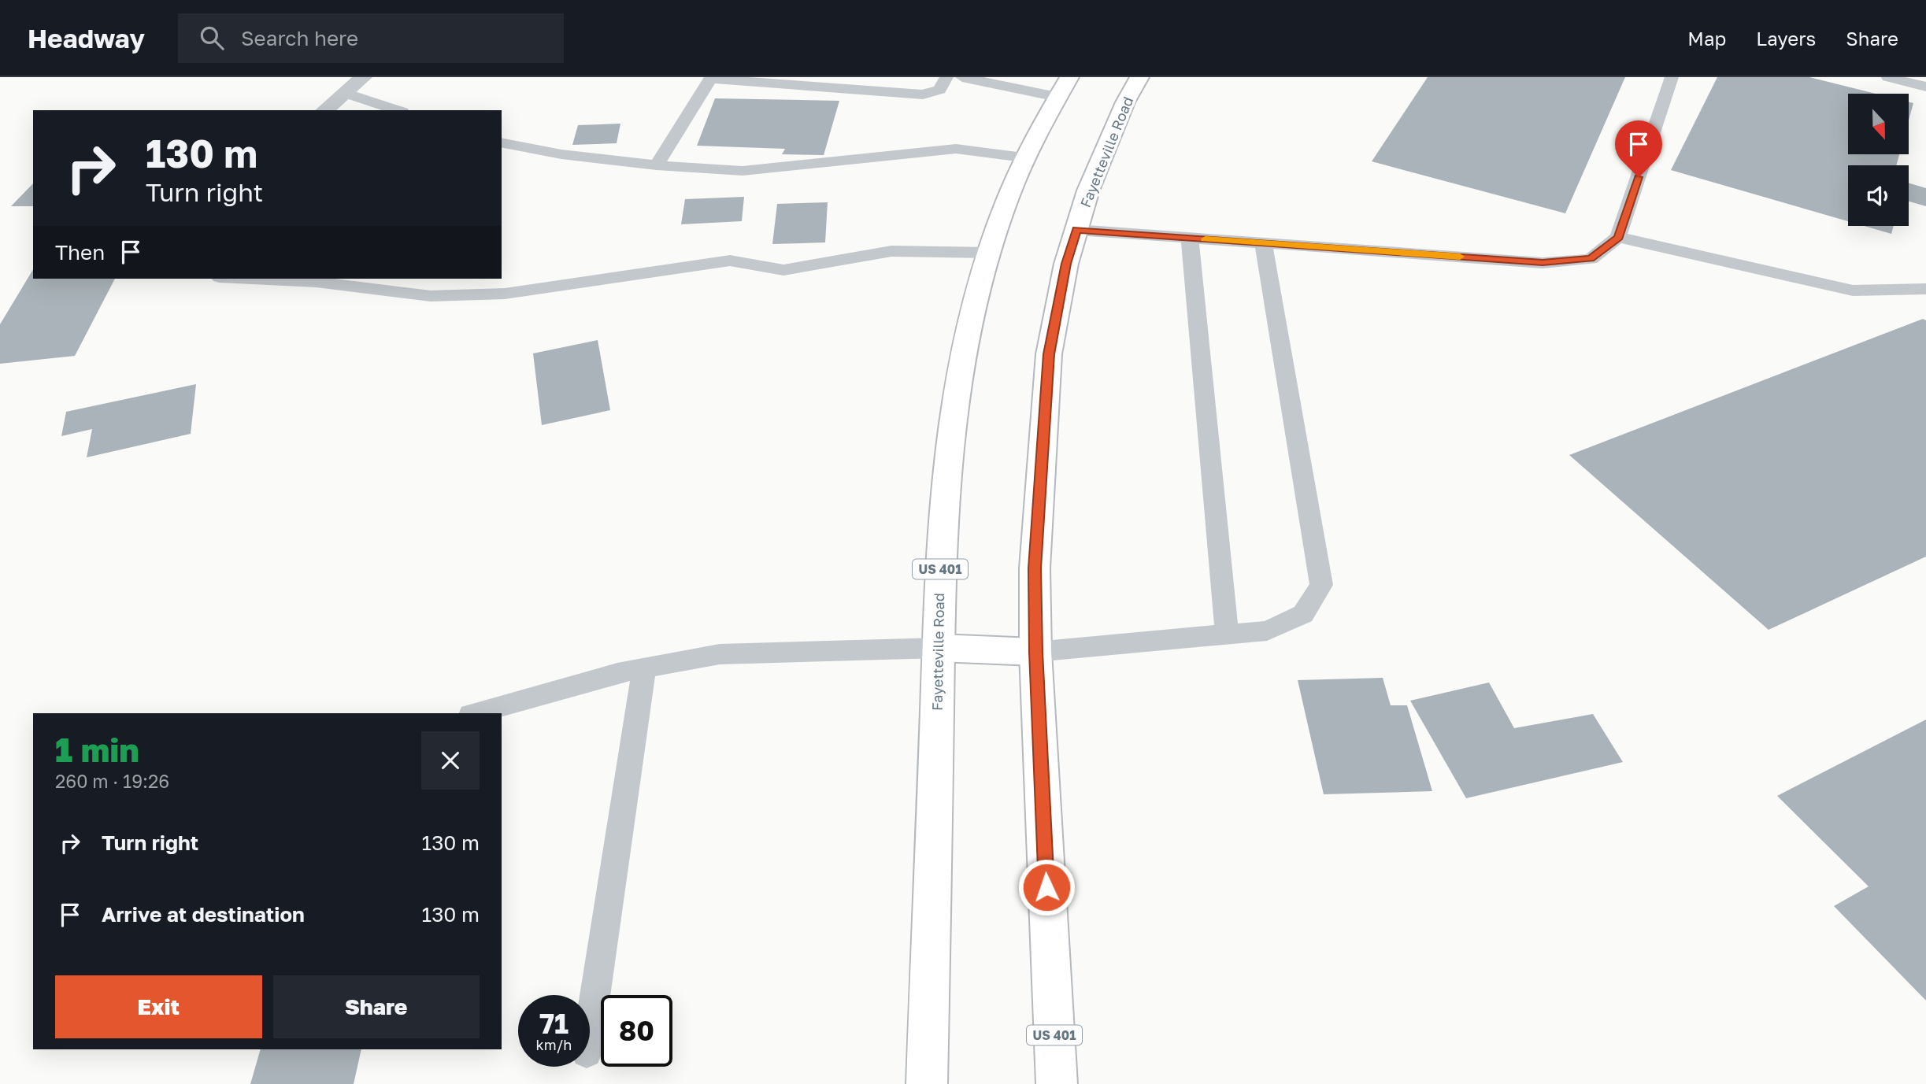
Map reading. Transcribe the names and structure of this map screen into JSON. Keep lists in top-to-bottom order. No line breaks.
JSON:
{"streets":{"main road":["Fayetteville Road","US 401"]},"north":"bottom","page":{"header":"Headway","search":"Search here","nav":["Map","Layers","Share"],"turn":["130 m","Turn right"],"then":"Then","heading":["1 min","260 m · 19:26"],"list":[{"name":"Turn right","value":"130 m"},{"name":"Arrive at destination","value":"130 m"}],"buttons":["Exit","Share"],"speed":"71 km/h","limit":"80"}}
